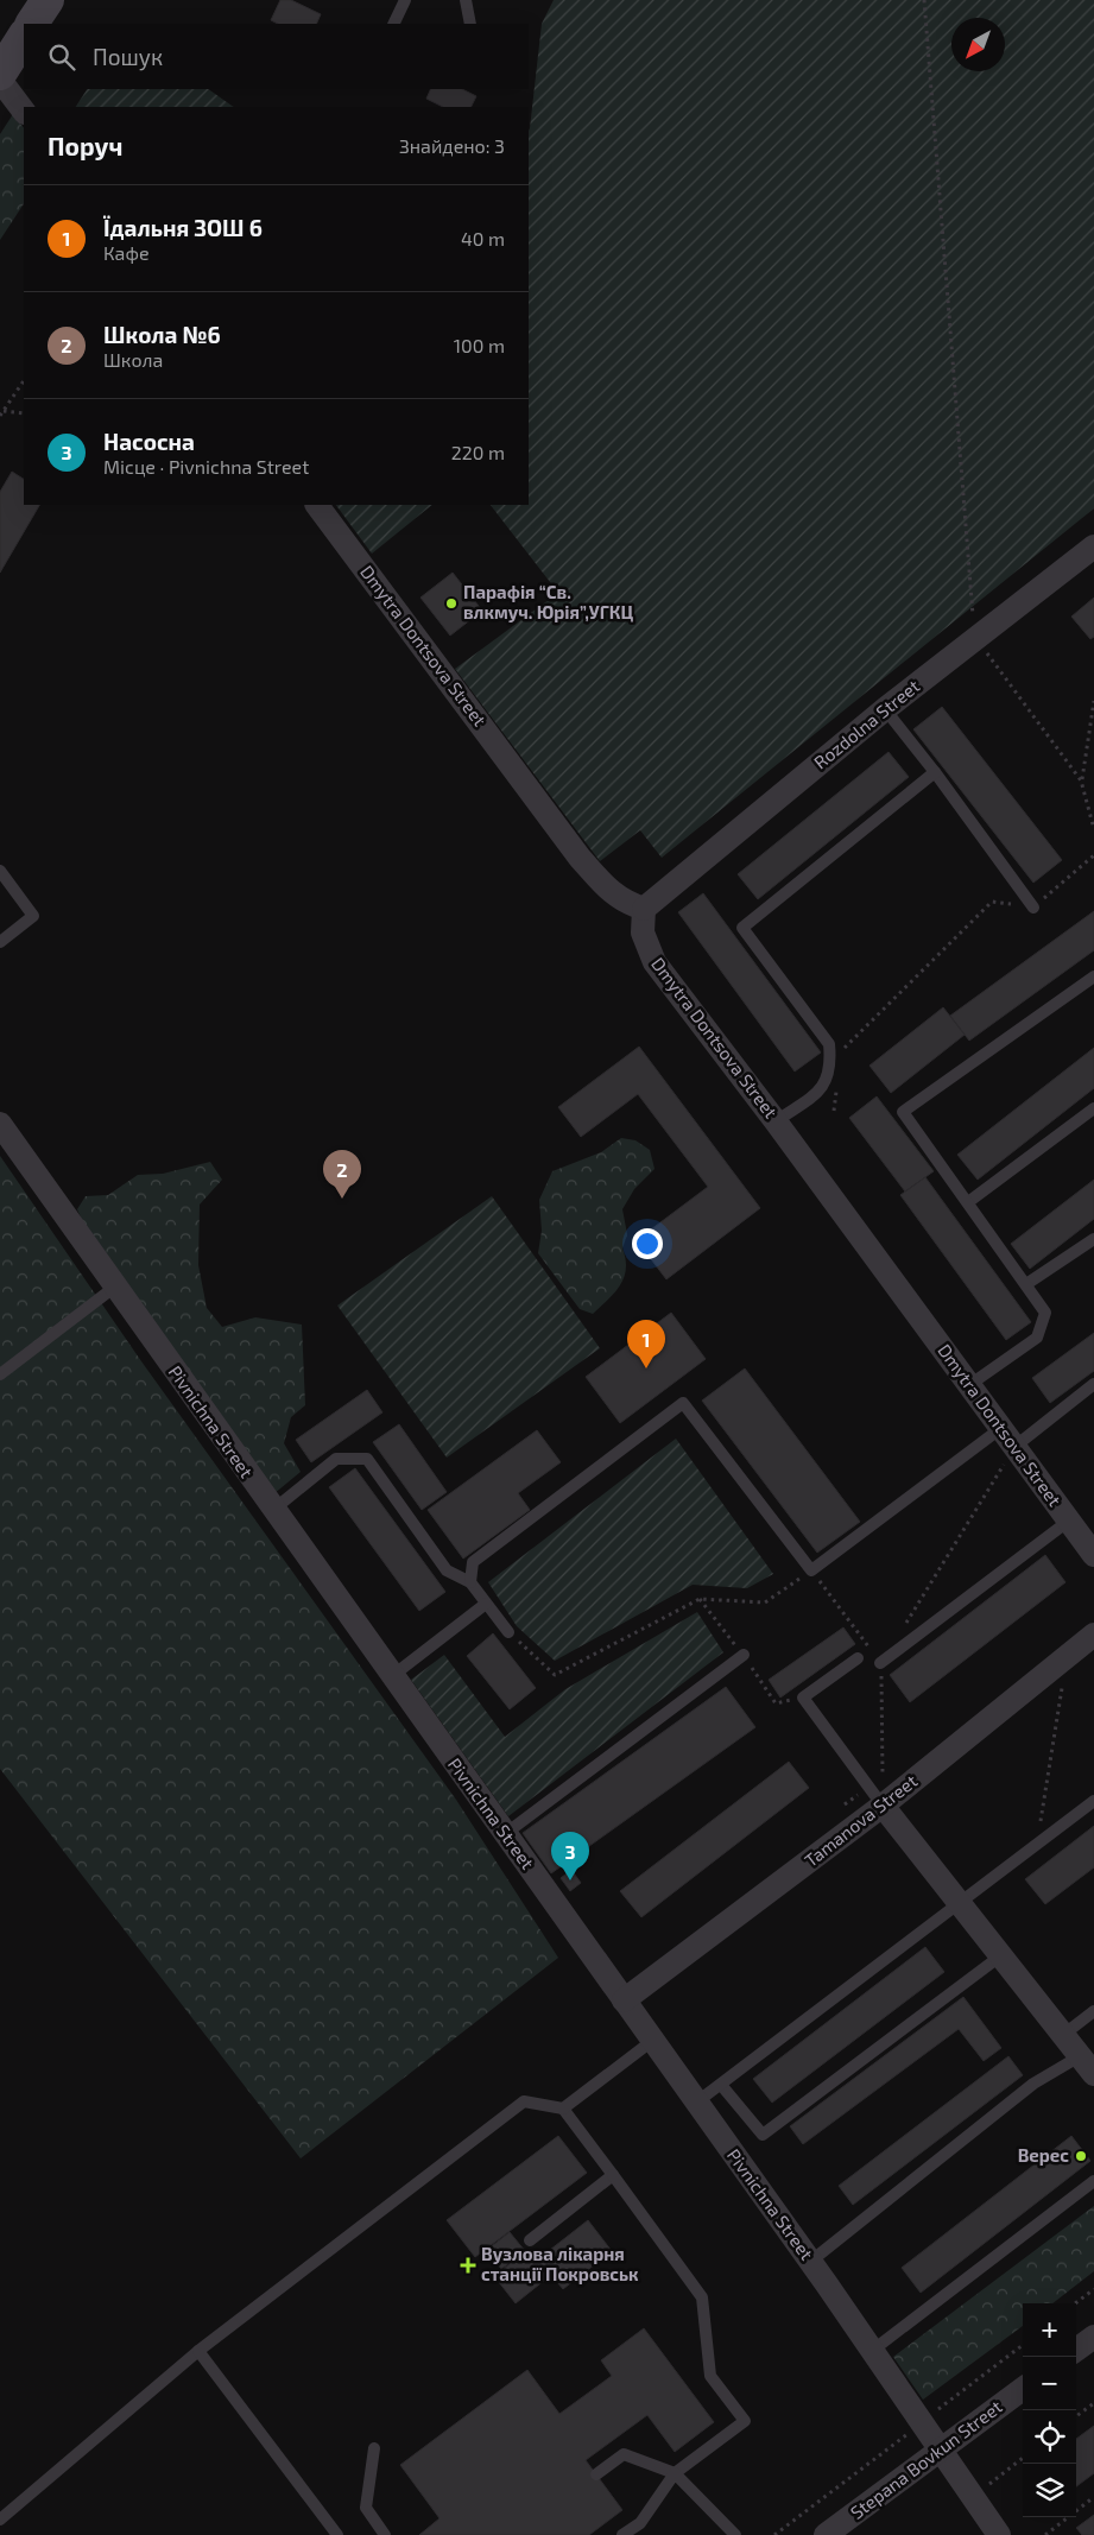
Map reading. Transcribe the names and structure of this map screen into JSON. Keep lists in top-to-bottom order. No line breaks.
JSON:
{"streets":{"street":["Dmytra Dontsova Street","Rozdolna Street","Pivnichna Street","Tamanova Street","Stepana Bovkun Street"]},"crossings":[["Dmytra Dontsova Street","Rozdolna Street"],["Pivnichna Street","Tamanova Street"],["Pivnichna Street","Stepana Bovkun Street"]],"places":{"other":["Парафія “Св. влкмуч. Юрія”,УГКЦ","Верес"],"health":["Вузлова лікарня станції Покровськ"]},"north":"bottom left","page":{"search":"Пошук","heading":["Поруч","Знайдено: 3"],"list":[{"mark":"1","name":"Їдальня ЗОШ 6","note":"Кафе","value":"40 m"},{"mark":"2","name":"Школа №6","note":"Школа","value":"100 m"},{"mark":"3","name":"Насосна","note":"Місце · Pivnichna Street","value":"220 m"}],"pins":["2","1","3"],"map_buttons":["+","−"]}}
